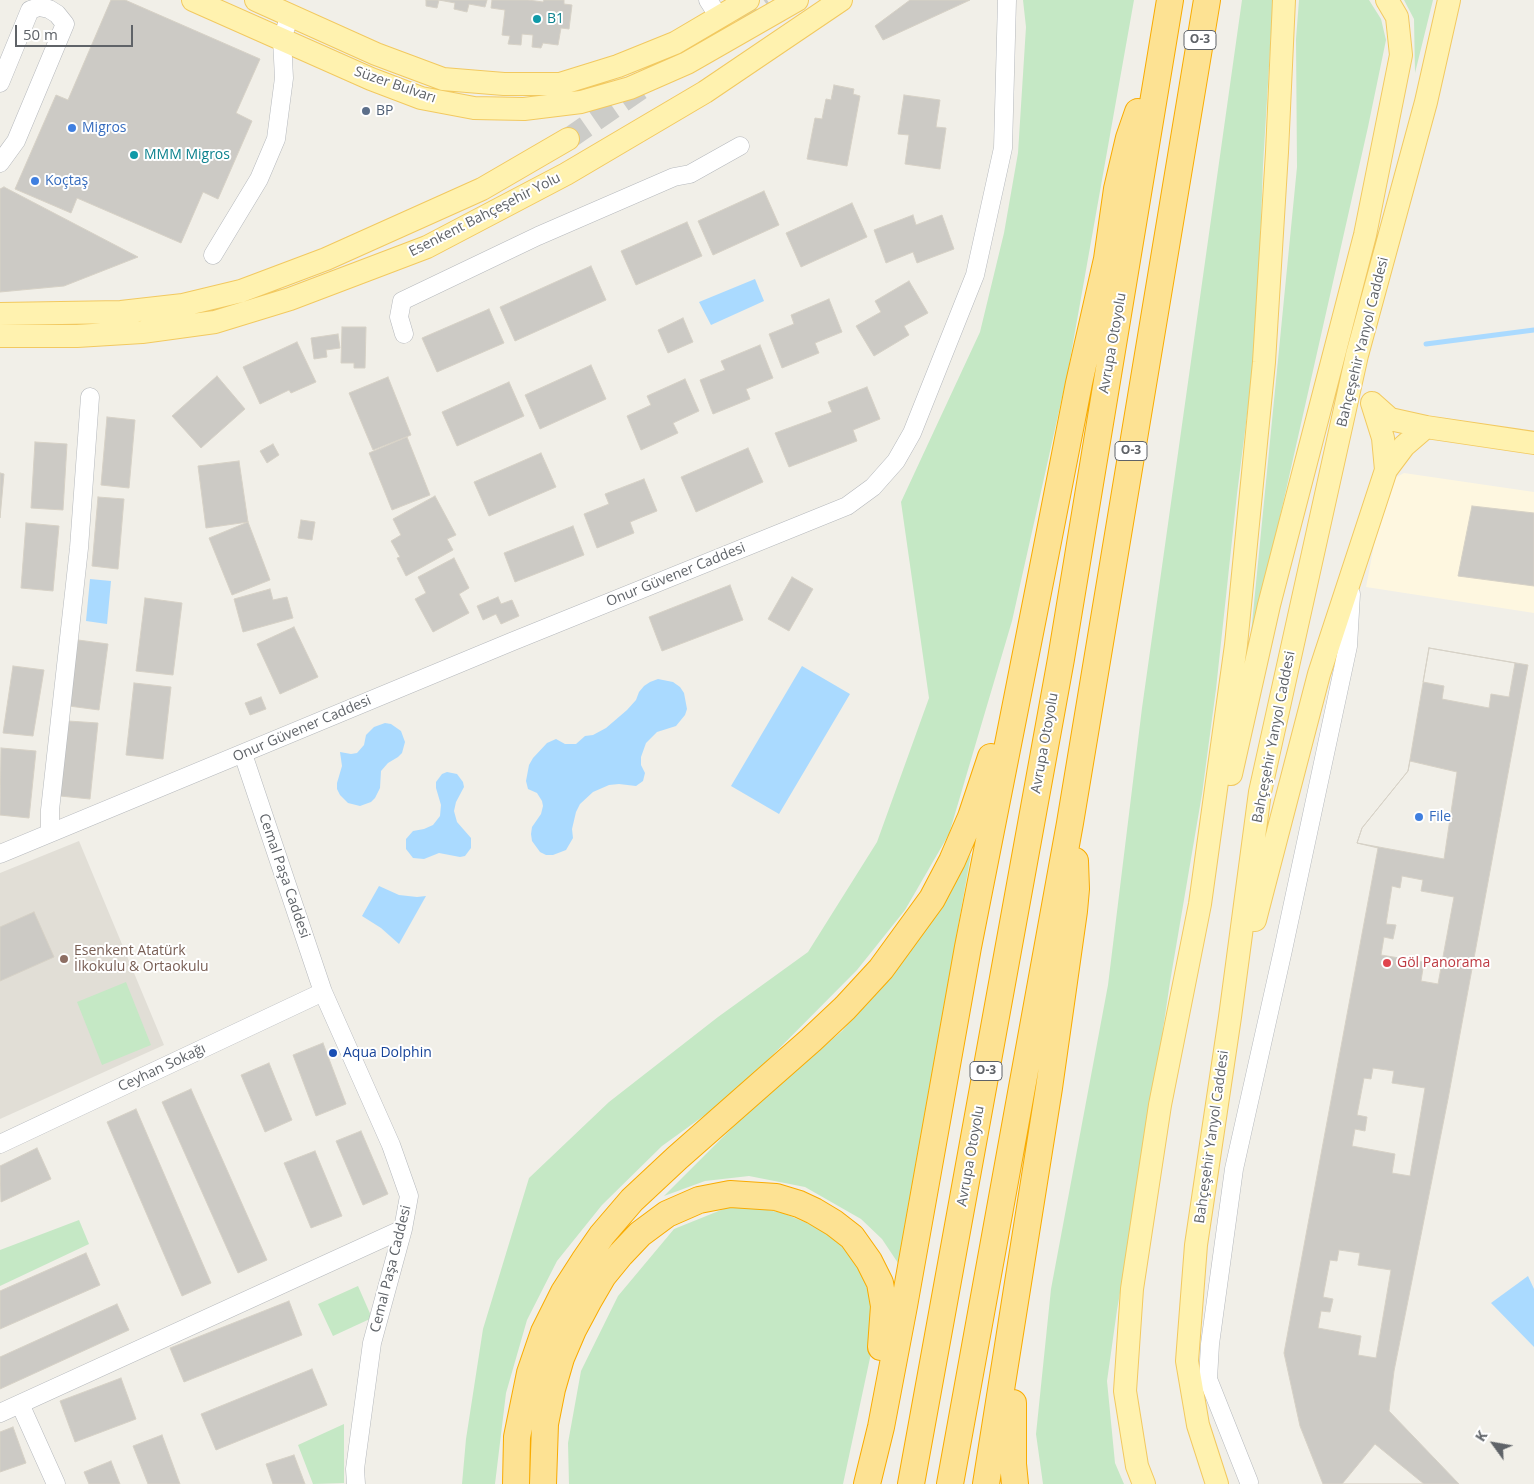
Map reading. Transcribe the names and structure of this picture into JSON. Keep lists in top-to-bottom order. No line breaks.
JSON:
{"streets":{"highway":["O-3","Avrupa Otoyolu"],"main road":["Süzer Bulvarı","Esenkent Bahçeşehir Yolu","Bahçeşehir Yanyol Caddesi"],"street":["Onur Güvener Caddesi","Cemal Paşa Caddesi","Ceyhan Sokağı"]},"crossings":[["Onur Güvener Caddesi","Cemal Paşa Caddesi"],["Cemal Paşa Caddesi","Ceyhan Sokağı"]],"places":["B1","BP","Migros","MMM Migros","Koçtaş","File","Esenkent Atatürk İlkokulu & Ortaokulu","Göl Panorama","Aqua Dolphin"],"scale_bar":"50 m","north":"top left"}
